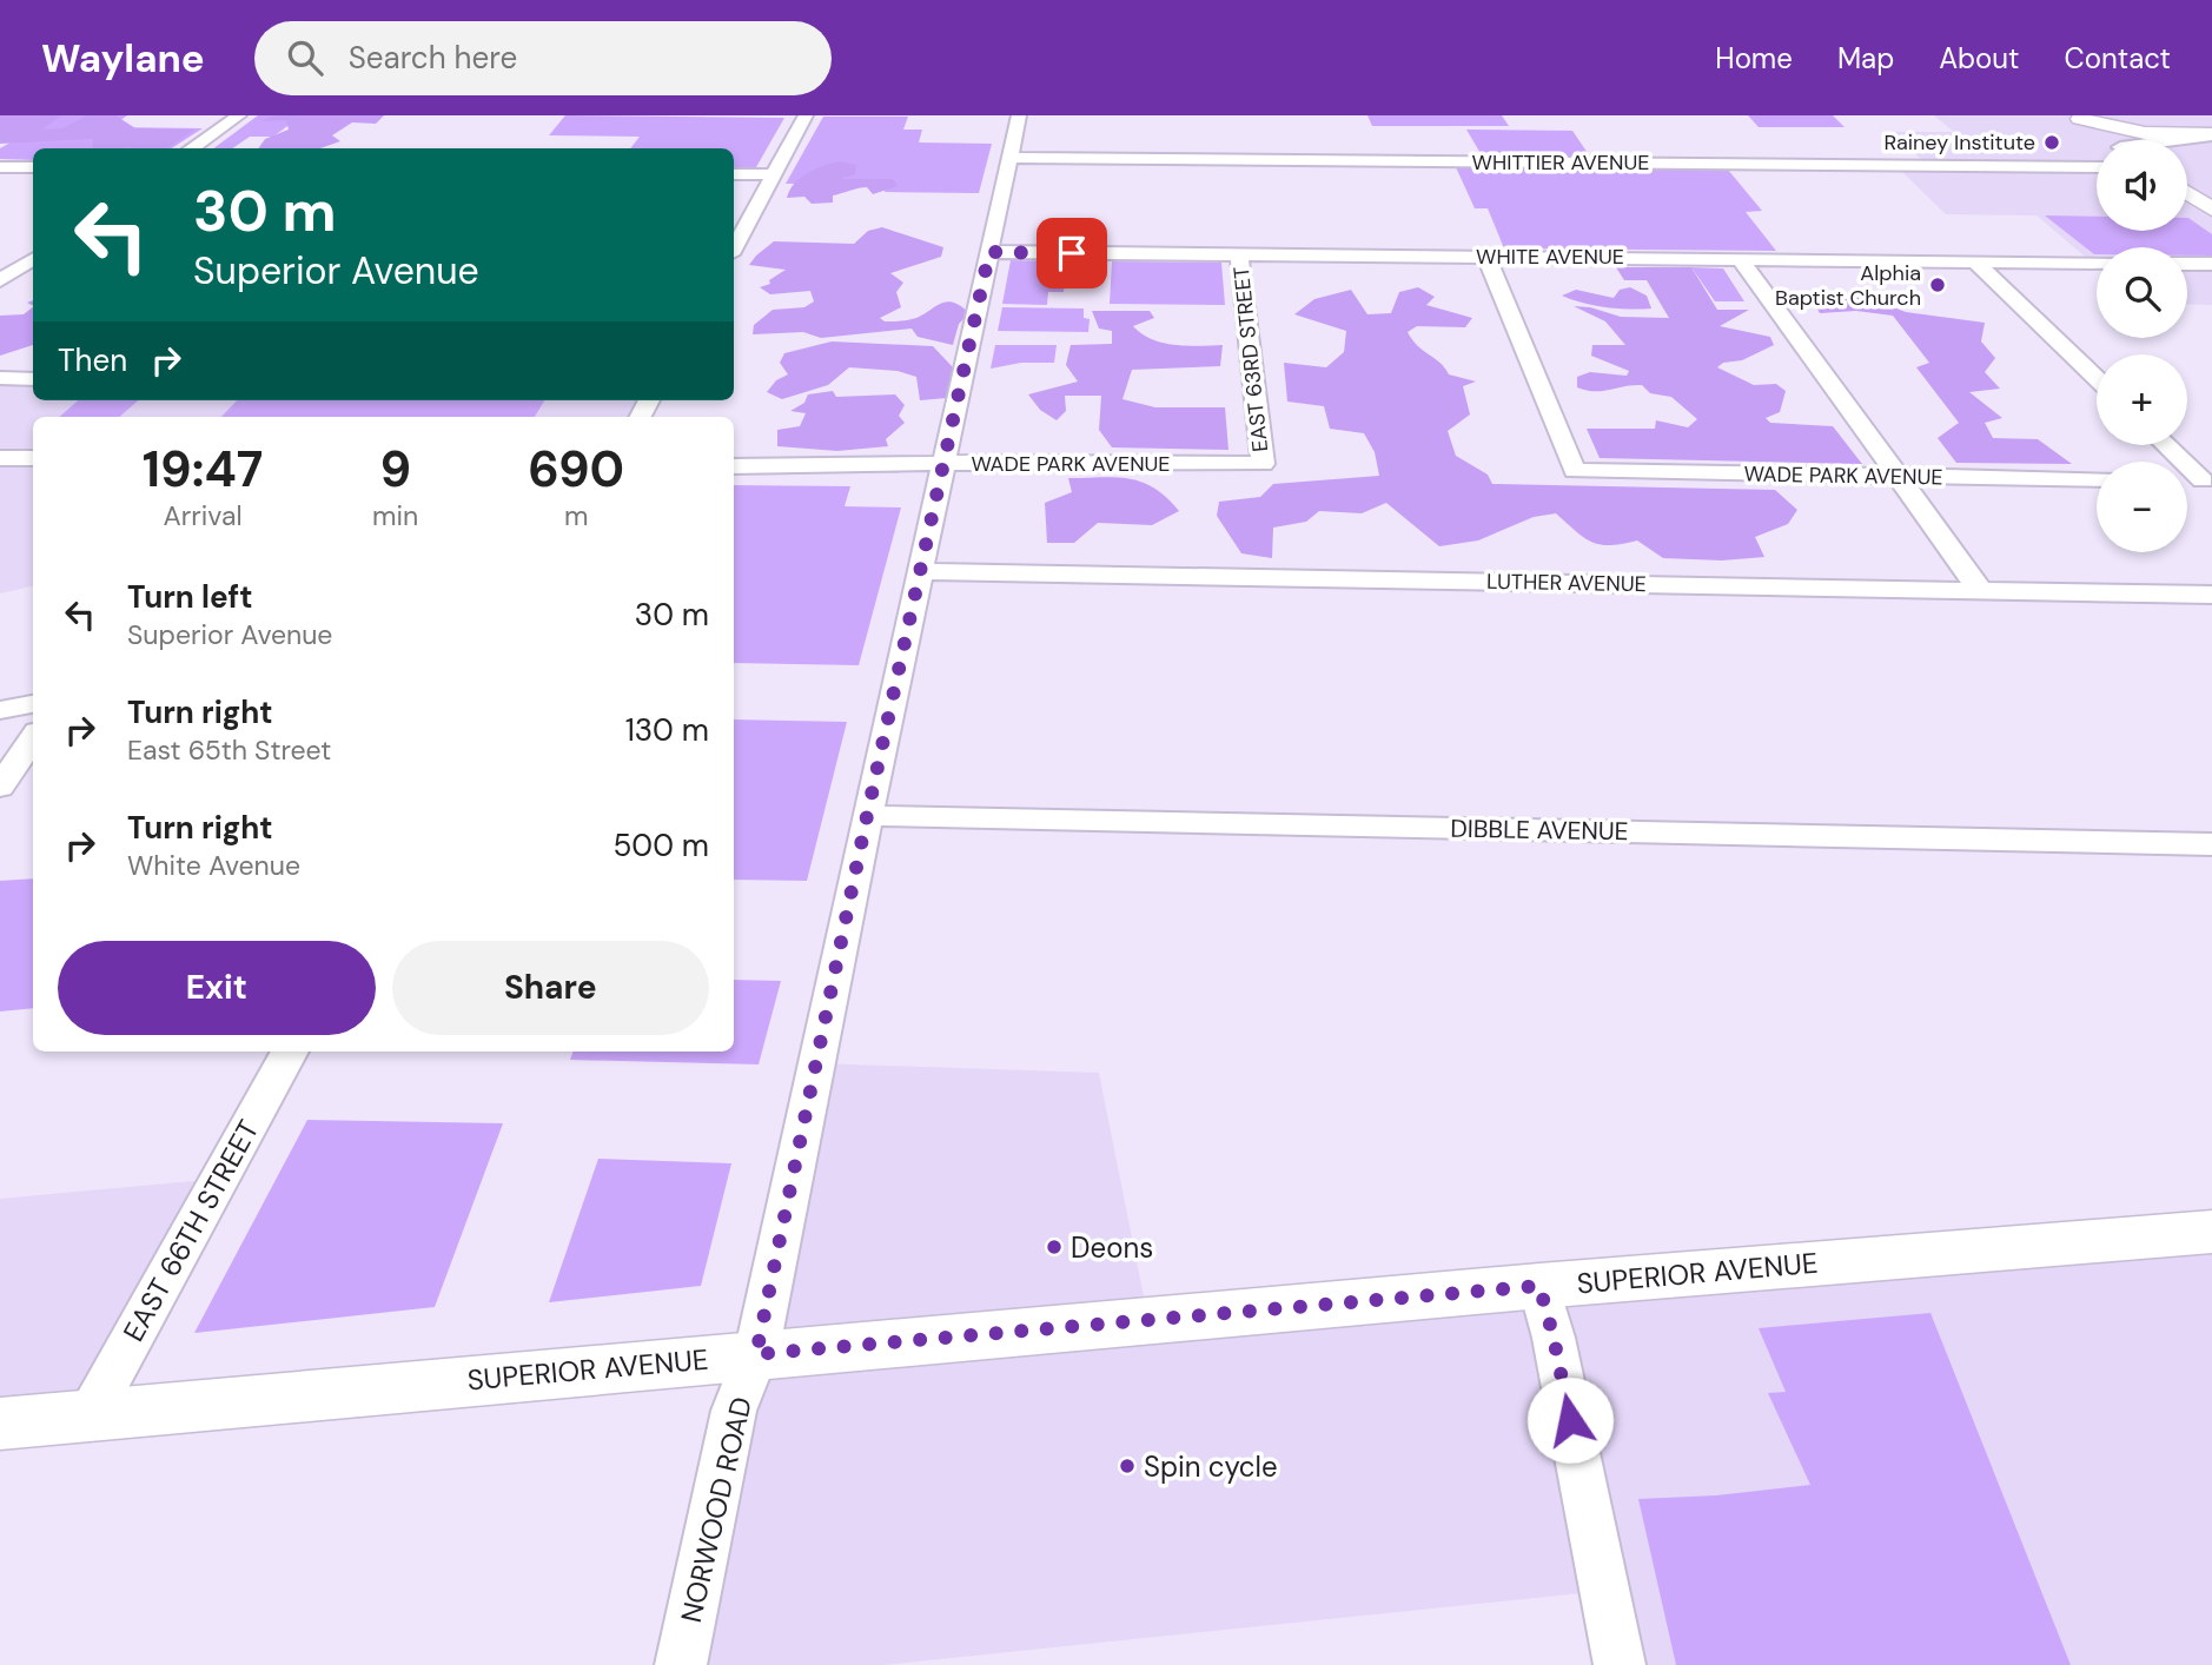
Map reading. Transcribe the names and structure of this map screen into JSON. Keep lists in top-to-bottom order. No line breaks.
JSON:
{"streets":{"main road":["SUPERIOR AVENUE"],"street":["WHITTIER AVENUE","WHITE AVENUE","EAST 63RD STREET","WADE PARK AVENUE","LUTHER AVENUE","DIBBLE AVENUE","EAST 66TH STREET","NORWOOD ROAD"]},"crossings":[["WHITTIER AVENUE","NORWOOD ROAD"],["WHITE AVENUE","EAST 63RD STREET"],["WHITE AVENUE","WADE PARK AVENUE"],["WHITE AVENUE","NORWOOD ROAD"],["EAST 63RD STREET","WADE PARK AVENUE"],["WADE PARK AVENUE","NORWOOD ROAD"],["LUTHER AVENUE","NORWOOD ROAD"],["DIBBLE AVENUE","NORWOOD ROAD"],["EAST 66TH STREET","SUPERIOR AVENUE"],["SUPERIOR AVENUE","NORWOOD ROAD"]],"places":["Rainey Institute","Alphia Baptist Church","Deons","Spin cycle"],"page":{"header":"Waylane","search":"Search here","nav":["Home","Map","About","Contact"],"map_buttons":["+","−"],"turn":["30 m","Superior Avenue"],"then":"Then","eta":["19:47","Arrival","9","min","690","m"],"list":[{"name":"Turn left","note":"Superior Avenue","value":"30 m"},{"name":"Turn right","note":"East 65th Street","value":"130 m"},{"name":"Turn right","note":"White Avenue","value":"500 m"}],"buttons":["Exit","Share"]}}
